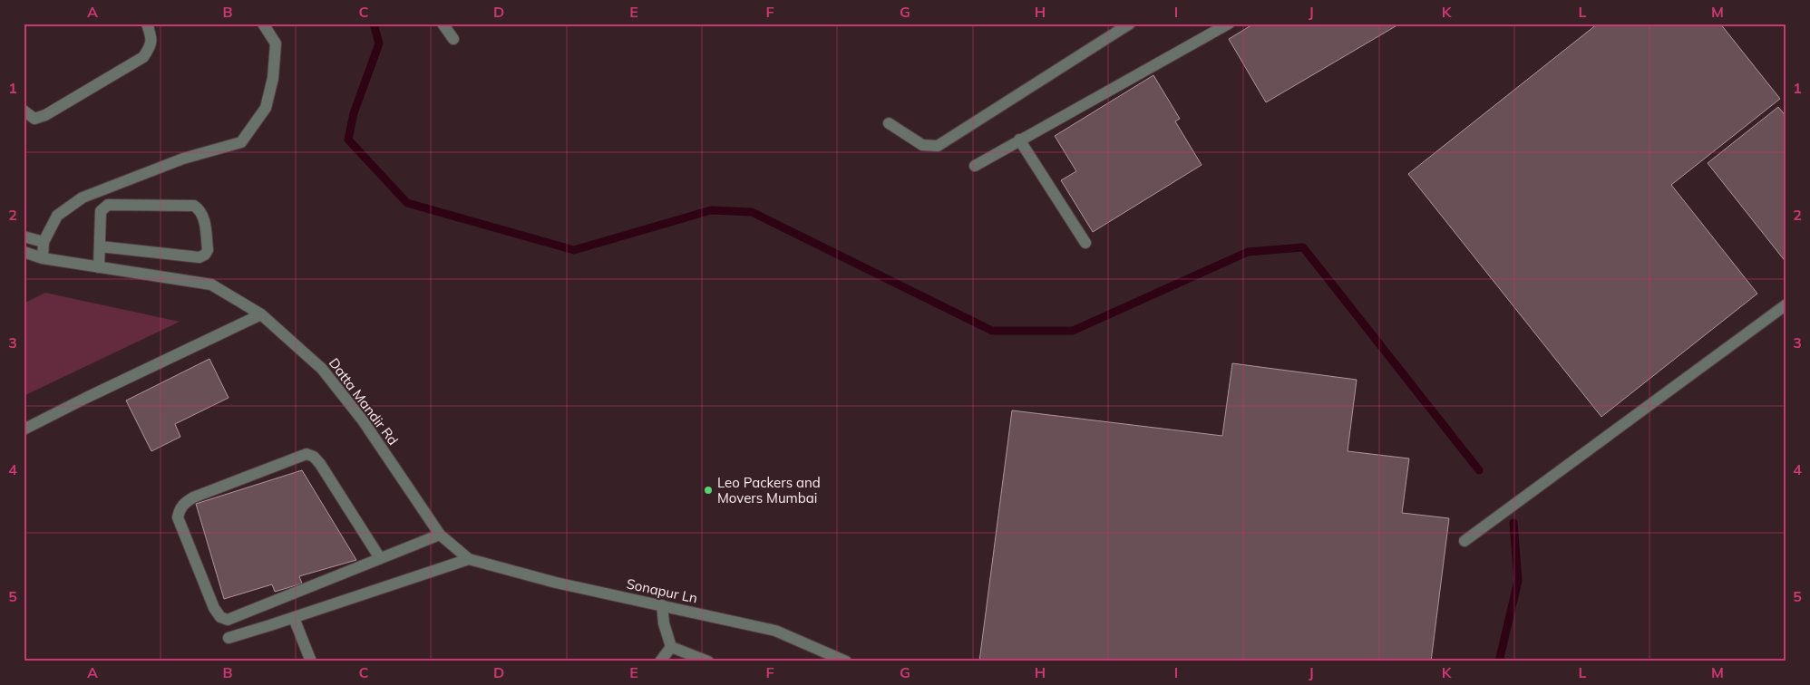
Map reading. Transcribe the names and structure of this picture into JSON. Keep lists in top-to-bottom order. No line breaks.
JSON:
{"streets":{"street":["Datta Mandir Rd","Sonapur Ln"]},"crossings":[["Datta Mandir Rd","Sonapur Ln"]],"places":["Leo Packers and Movers Mumbai"],"grid":{"columns":["A","B","C","D","E","F","G","H","I","J","K","L","M"],"rows":["1","2","3","4","5"]}}
